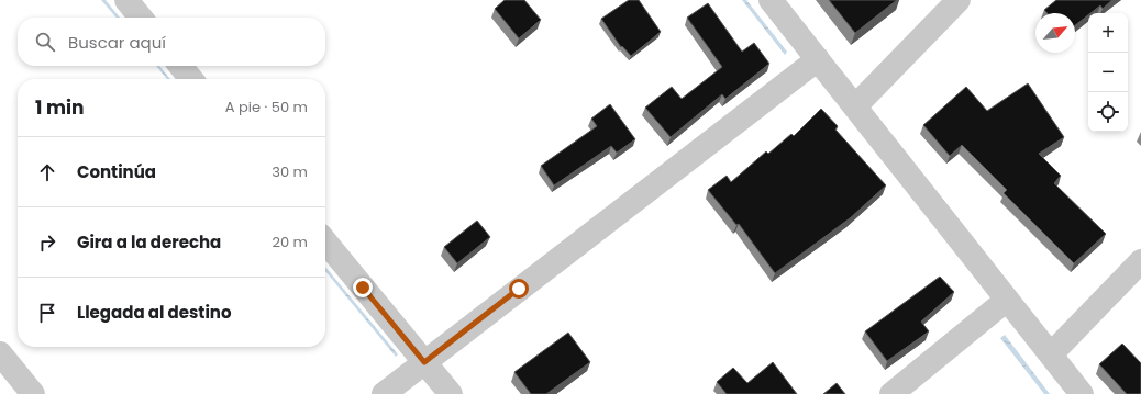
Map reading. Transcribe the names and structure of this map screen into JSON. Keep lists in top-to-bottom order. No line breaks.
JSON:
{"north":"top right","page":{"map_buttons":["+","−"],"search":"Buscar aquí","heading":["1 min","A pie · 50 m"],"list":[["Continúa","30 m"],["Gira a la derecha","20 m"],"Llegada al destino"]}}
